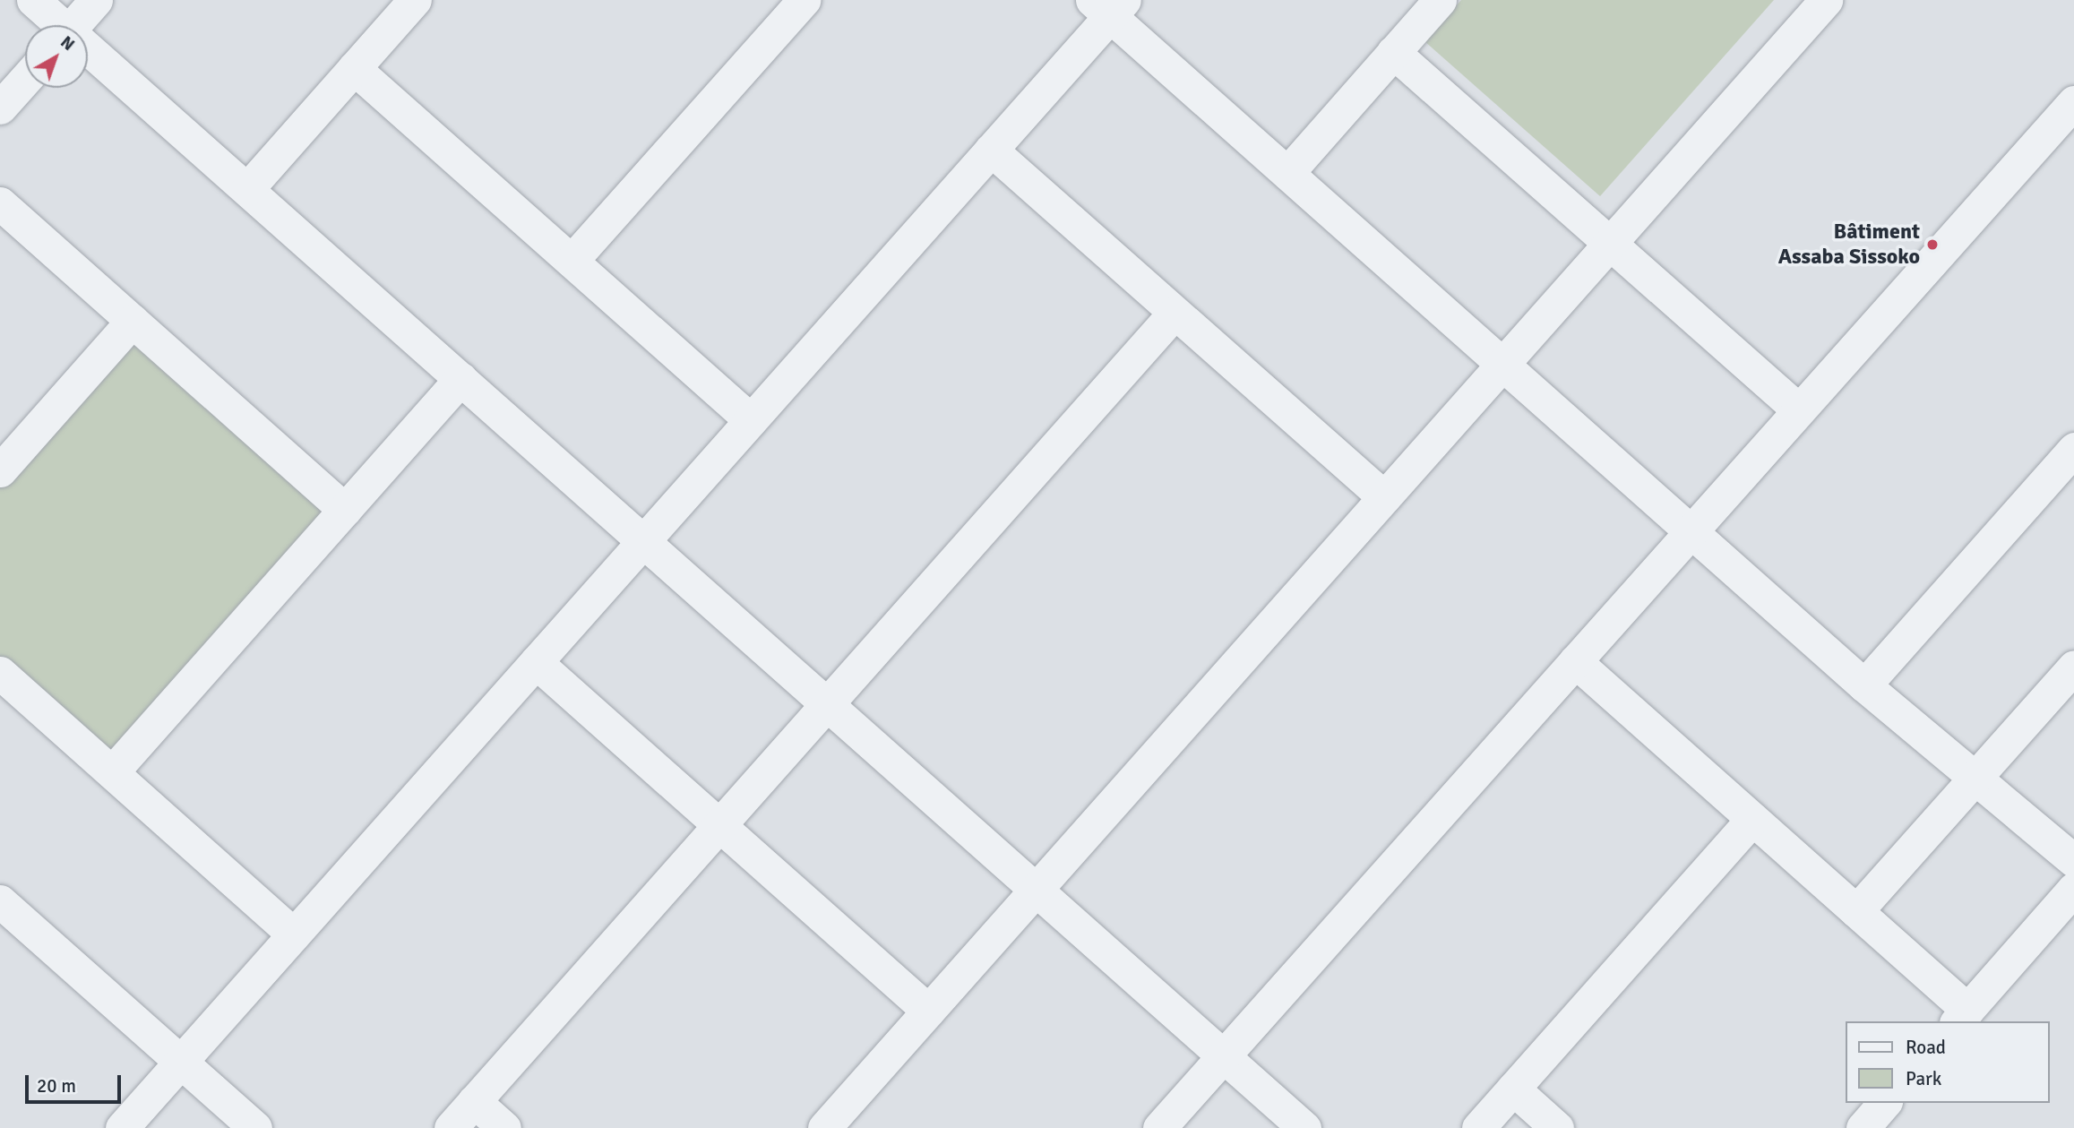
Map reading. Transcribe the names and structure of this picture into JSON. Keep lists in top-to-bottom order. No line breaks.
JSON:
{"places":["Bâtiment Assaba Sissoko"],"legend":["Road","Park"],"scale_bar":"20 m","north":"top right"}
